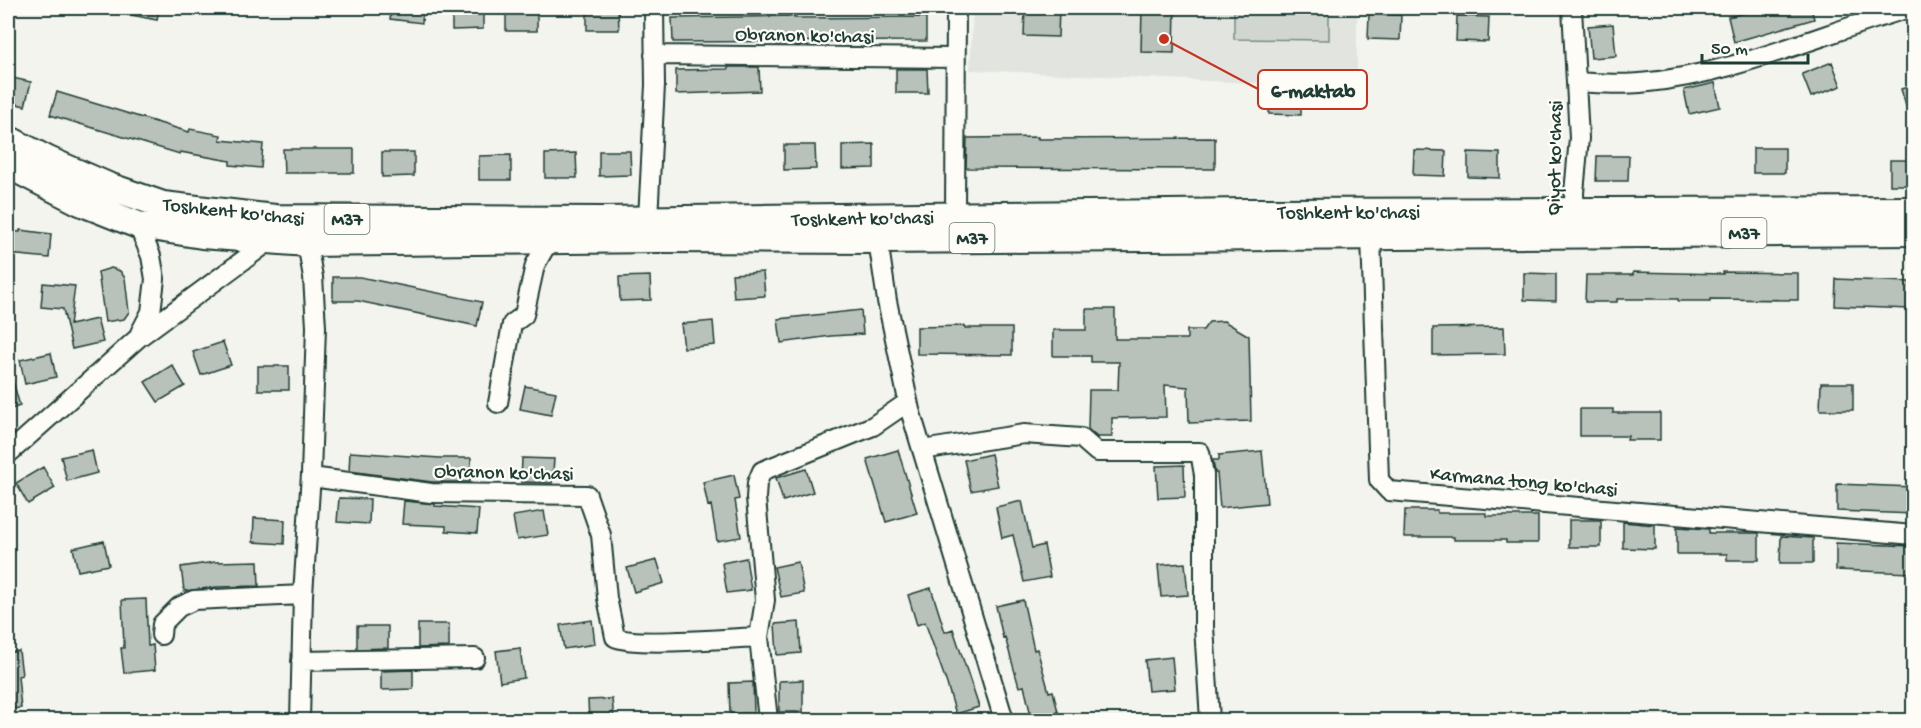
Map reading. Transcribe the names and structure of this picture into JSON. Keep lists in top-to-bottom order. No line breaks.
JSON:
{"streets":{"highway":["Toshkent ko'chasi","M37"],"street":["Obranon ko'chasi","Qiyot ko'chasi","Karmana tong ko'chasi"]},"crossings":[["Qiyot ko'chasi","Toshkent ko'chasi"],["Toshkent ko'chasi","Karmana tong ko'chasi"]],"places":["6-maktab"],"scale_bar":"50 m"}
